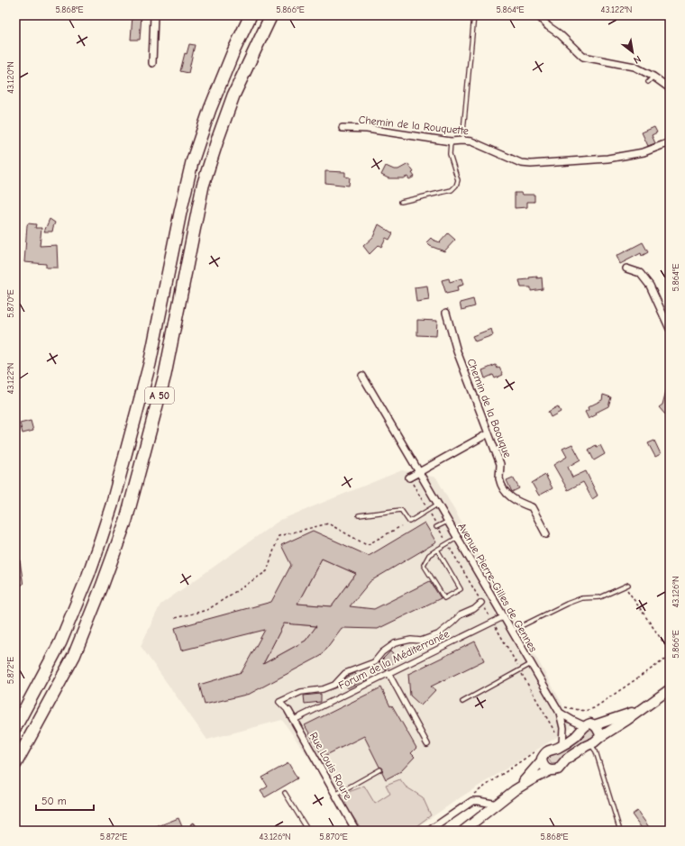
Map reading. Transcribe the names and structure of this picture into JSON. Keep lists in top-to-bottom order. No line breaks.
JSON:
{"streets":{"highway":["A 50"],"street":["Chemin de la Rouquette","Chemin de la Baouque","Avenue Pierre-Gilles de Gennes","Forum de la Méditerranée","Rue Louis Roure"]},"crossings":[["Avenue Pierre-Gilles de Gennes","Forum de la Méditerranée"],["Forum de la Méditerranée","Rue Louis Roure"]],"scale_bar":"50 m","north":"bottom right","coordinates":["5.868°E","5.866°E","5.864°E","43.122°N","43.120°N","5.870°E","43.126°N","5.872°E"]}
